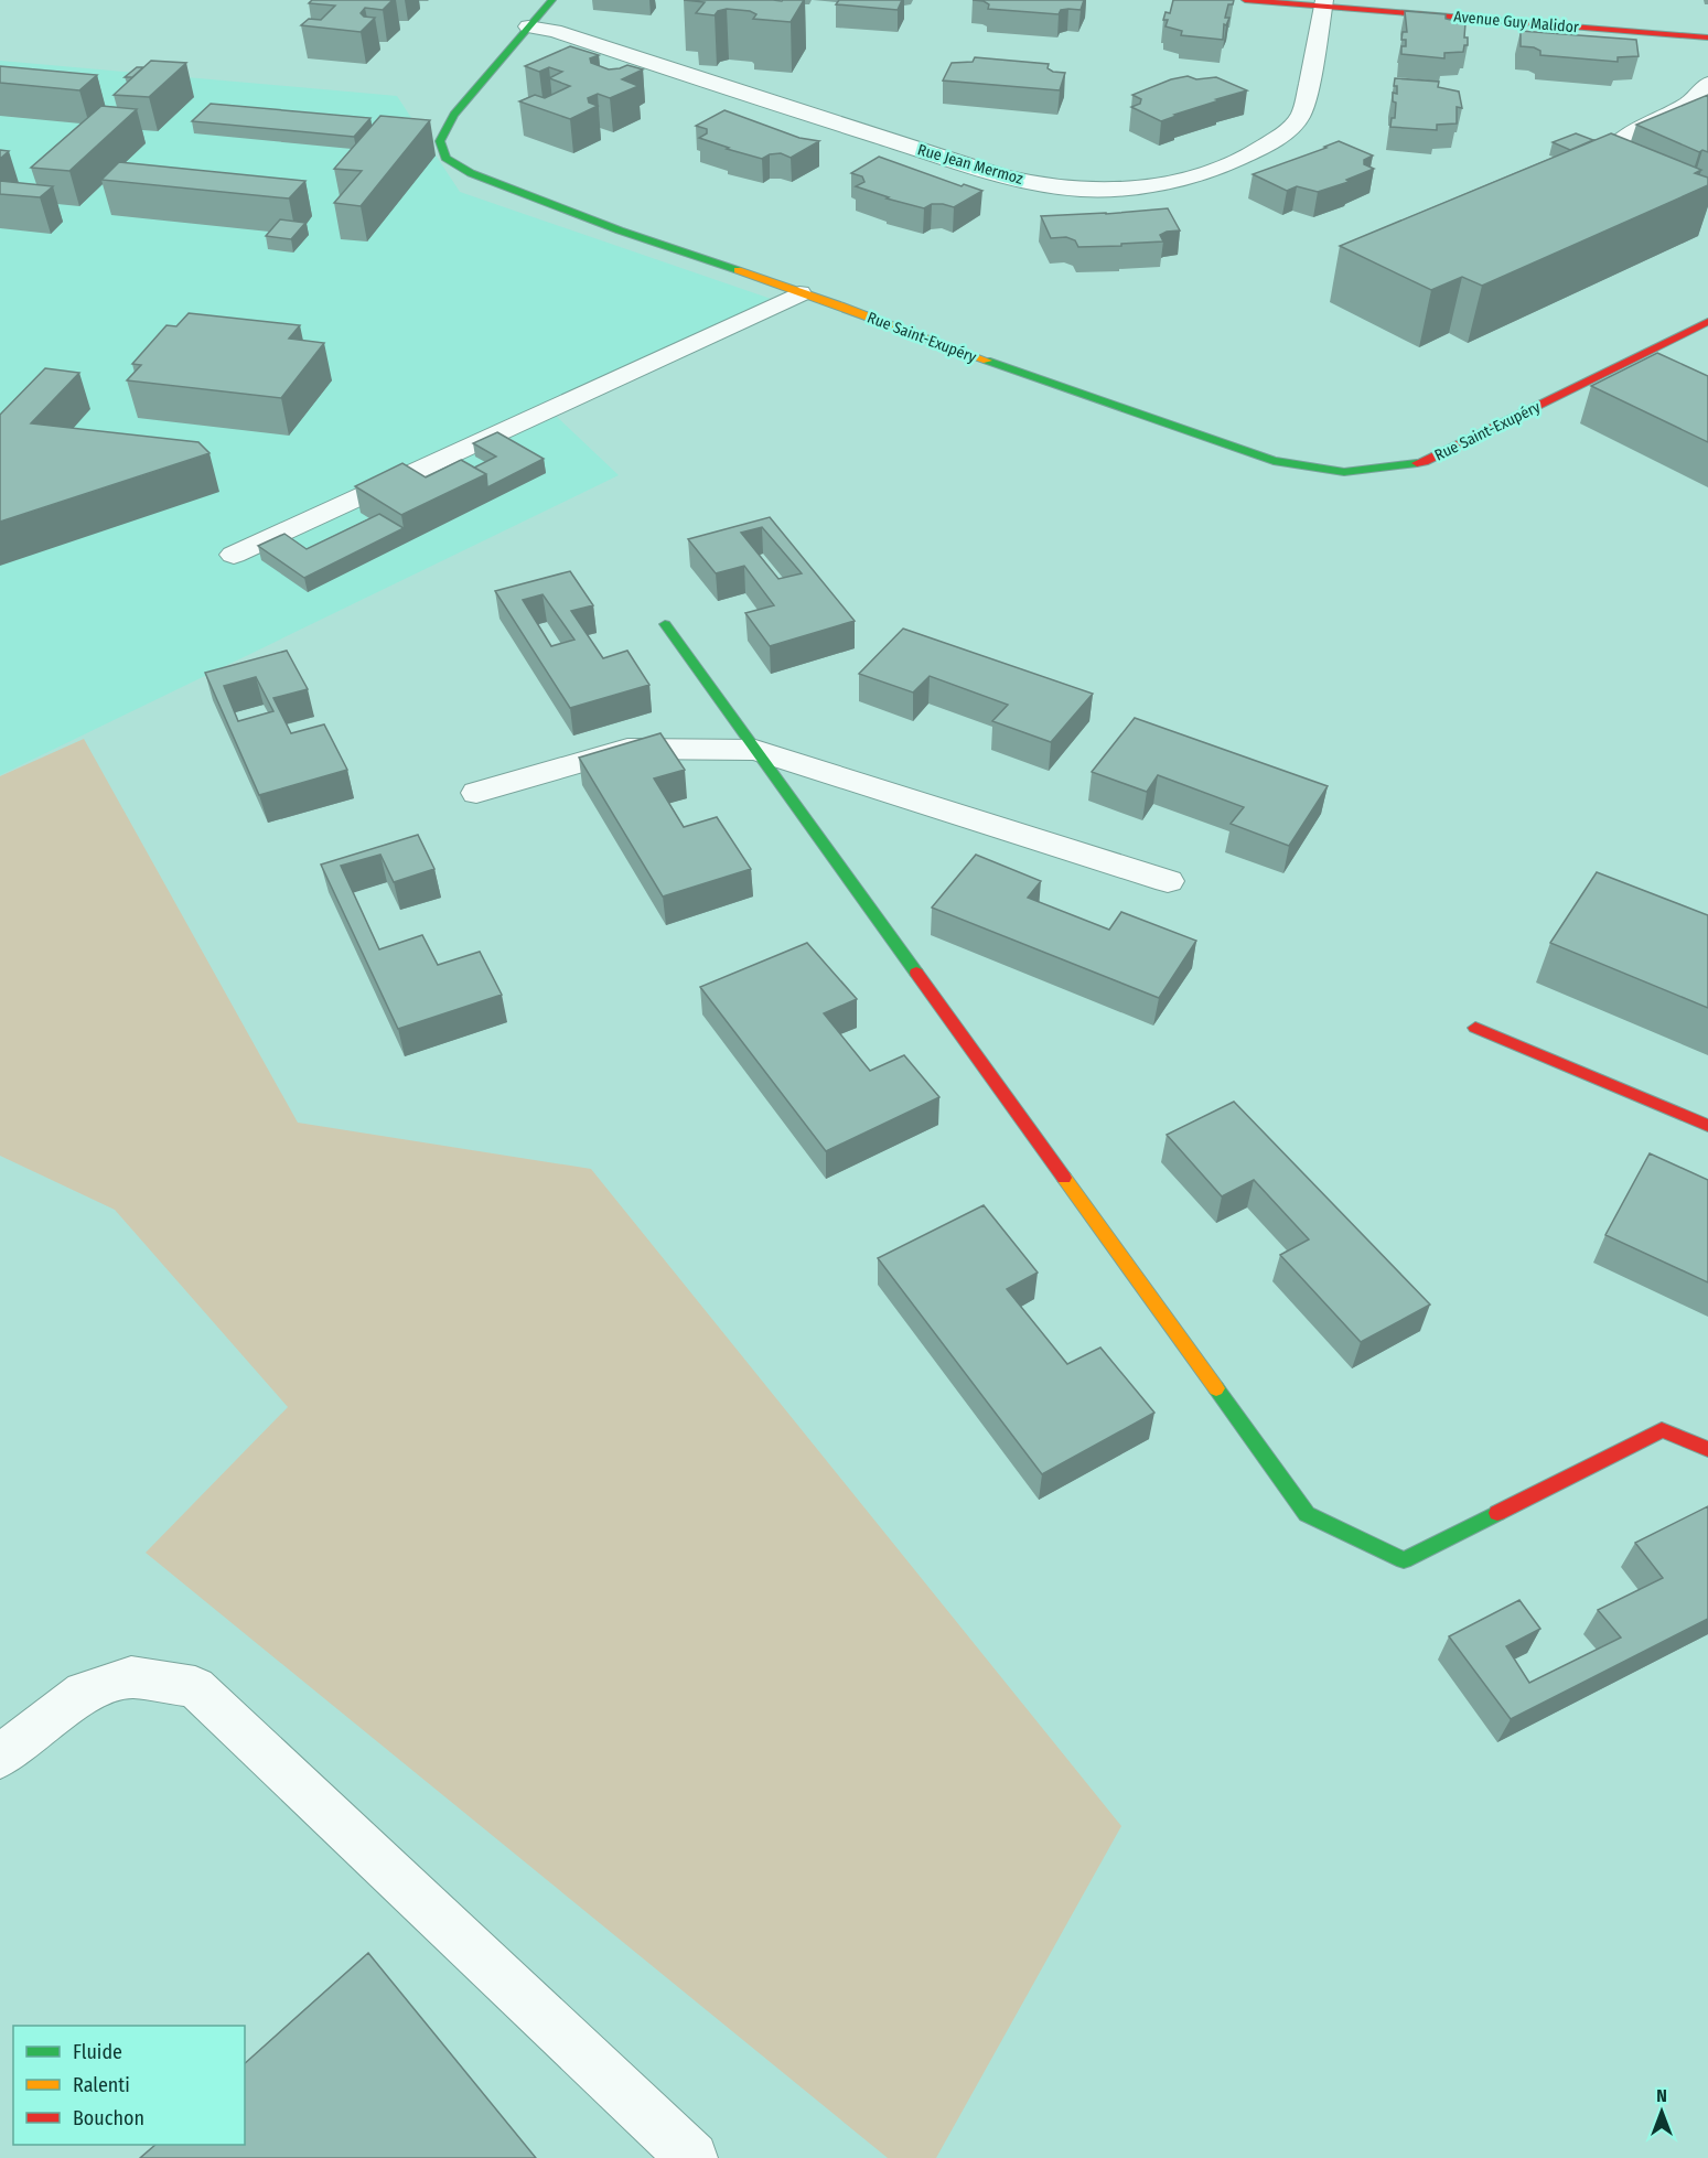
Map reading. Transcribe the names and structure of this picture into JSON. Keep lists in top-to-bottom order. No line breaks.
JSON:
{"streets":{"street":["Avenue Guy Malidor","Rue Jean Mermoz","Rue Saint-Exupéry"]},"crossings":[["Avenue Guy Malidor","Rue Jean Mermoz"],["Rue Jean Mermoz","Rue Saint-Exupéry"]],"legend":["Fluide","Ralenti","Bouchon"],"north":"top"}
